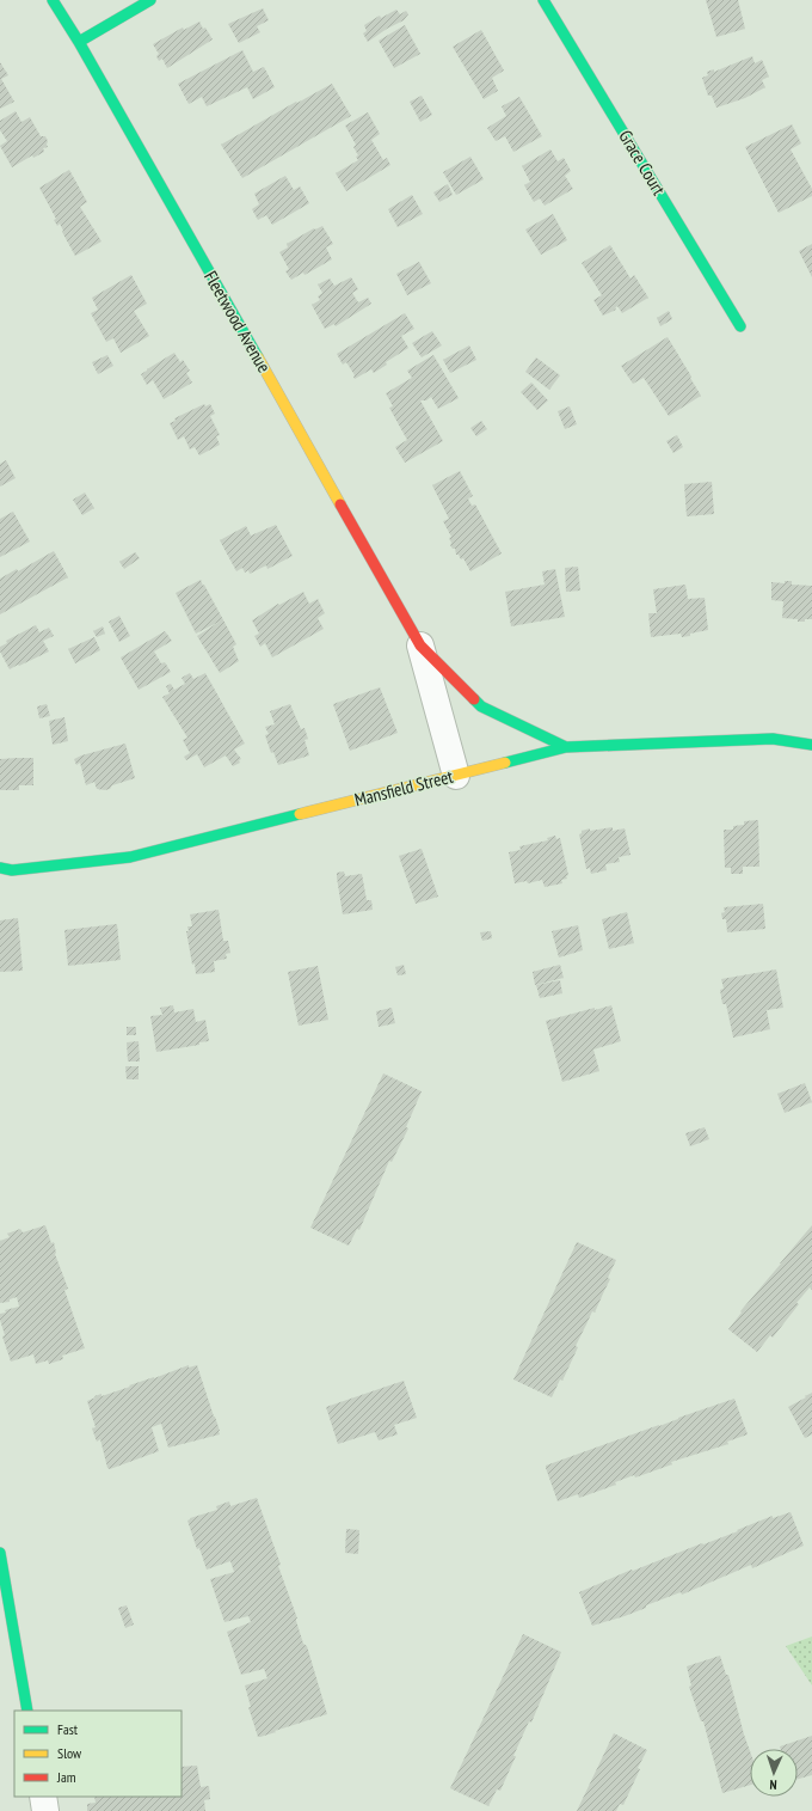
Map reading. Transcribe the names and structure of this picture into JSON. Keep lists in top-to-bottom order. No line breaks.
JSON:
{"streets":{"street":["Grace Court","Fleetwood Avenue","Mansfield Street"]},"crossings":[["Fleetwood Avenue","Mansfield Street"]],"legend":["Fast","Slow","Jam"],"north":"bottom"}
